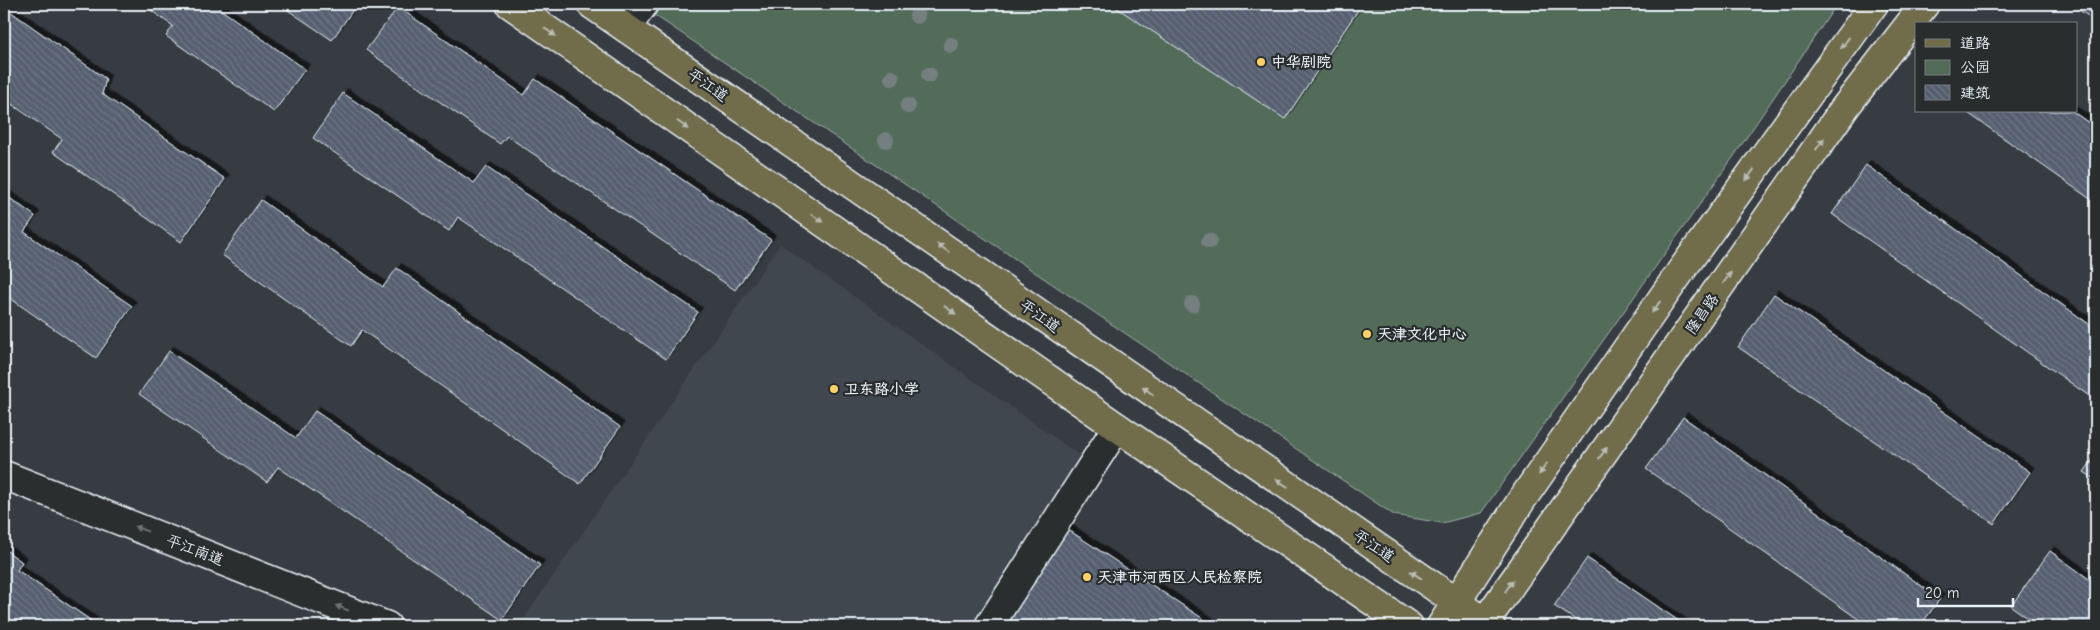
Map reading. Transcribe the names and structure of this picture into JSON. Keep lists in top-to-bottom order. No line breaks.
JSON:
{"streets":{"main road":["平江道","隆昌路"],"street":["平江南道"]},"crossings":[["平江道","隆昌路"]],"one_way":["平江南道"],"places":["中华剧院","天津文化中心","卫东路小学","天津市河西区人民检察院"],"legend":["道路","公园","建筑"],"scale_bar":"20 m"}
